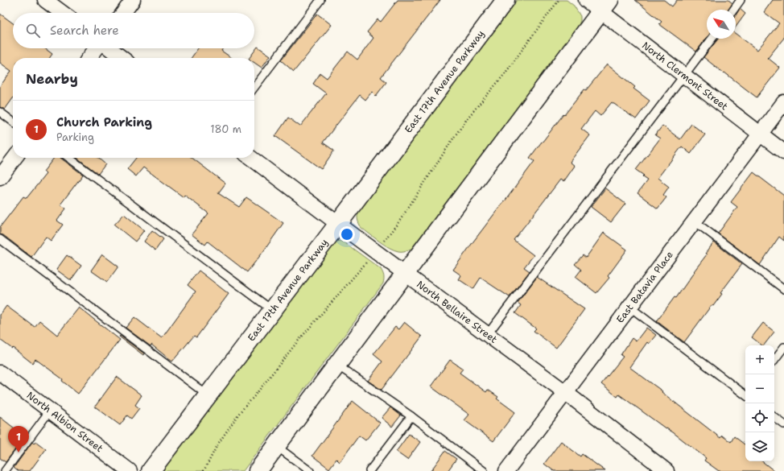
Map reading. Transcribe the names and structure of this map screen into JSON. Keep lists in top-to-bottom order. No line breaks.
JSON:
{"streets":{"main road":["East 17th Avenue Parkway"],"street":["North Clermont Street","East Batavia Place","North Bellaire Street","North Albion Street"]},"crossings":[["North Clermont Street","East Batavia Place"],["East 17th Avenue Parkway","North Bellaire Street"],["East Batavia Place","North Bellaire Street"]],"north":"top left","page":{"search":"Search here","heading":"Nearby","list":[{"mark":"1","name":"Church Parking","note":"Parking","value":"180 m"}],"map_buttons":["+","−"],"pins":"1"}}
